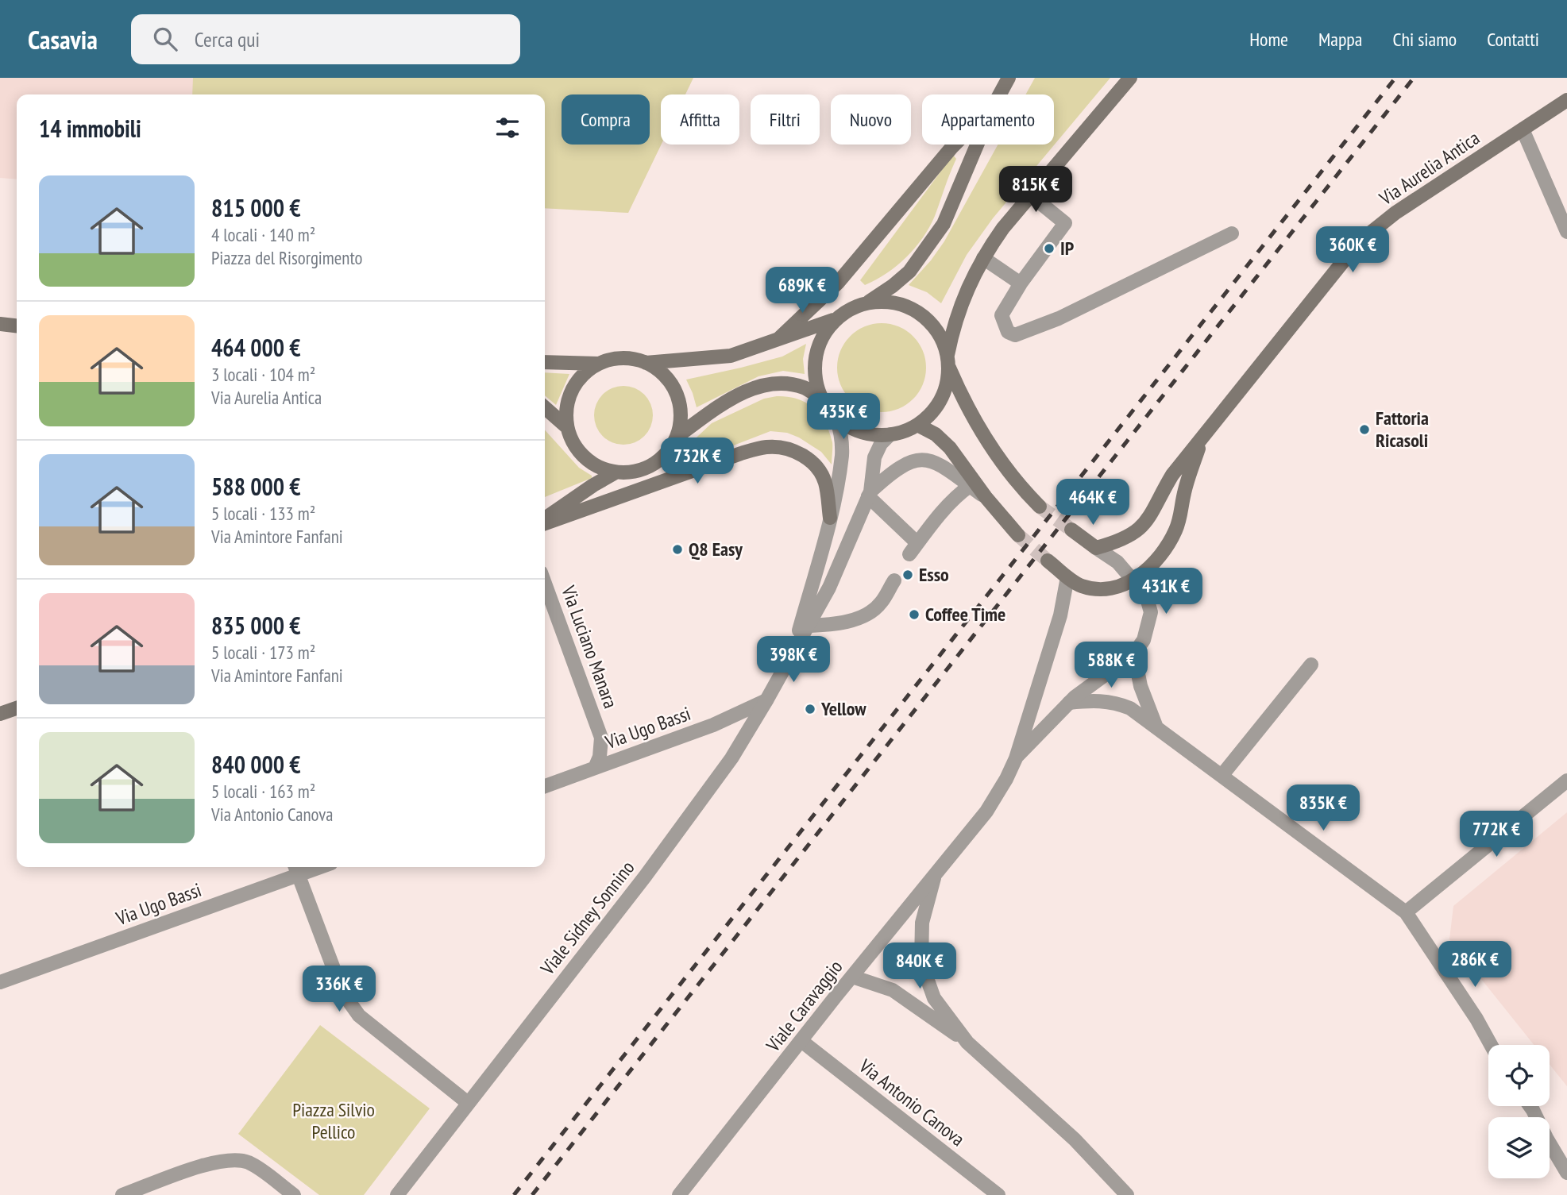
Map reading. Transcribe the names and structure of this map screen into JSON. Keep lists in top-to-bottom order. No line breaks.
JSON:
{"streets":{"main road":["Via Aurelia Antica"],"street":["Via Luciano Manara","Via Ugo Bassi","Viale Sidney Sonnino","Viale Caravaggio","Via Antonio Canova"]},"crossings":[["Via Aurelia Antica","Viale Caravaggio"],["Via Luciano Manara","Via Ugo Bassi"],["Via Ugo Bassi","Viale Sidney Sonnino"],["Viale Caravaggio","Via Antonio Canova"]],"parks":["Piazza Silvio Pellico"],"places":["IP","Fattoria Ricasoli","Q8 Easy","Esso","Coffee Time","Yellow"],"page":{"header":"Casavia","search":"Cerca qui","nav":["Home","Mappa","Chi siamo","Contatti"],"chip":["Compra","Affitta","Filtri","Nuovo","Appartamento"],"heading":"14 immobili","list":[{"name":"815 000 €","note":"4 locali · 140 m² · Piazza del Risorgimento"},{"name":"464 000 €","note":"3 locali · 104 m² · Via Aurelia Antica"},{"name":"588 000 €","note":"5 locali · 133 m² · Via Amintore Fanfani"},{"name":"835 000 €","note":"5 locali · 173 m² · Via Amintore Fanfani"},{"name":"840 000 €","note":"5 locali · 163 m² · Via Antonio Canova"}],"price":["815K €","360K €","689K €","435K €","732K €","464K €","431K €","398K €","588K €","835K €","772K €","286K €","840K €","336K €"]}}
